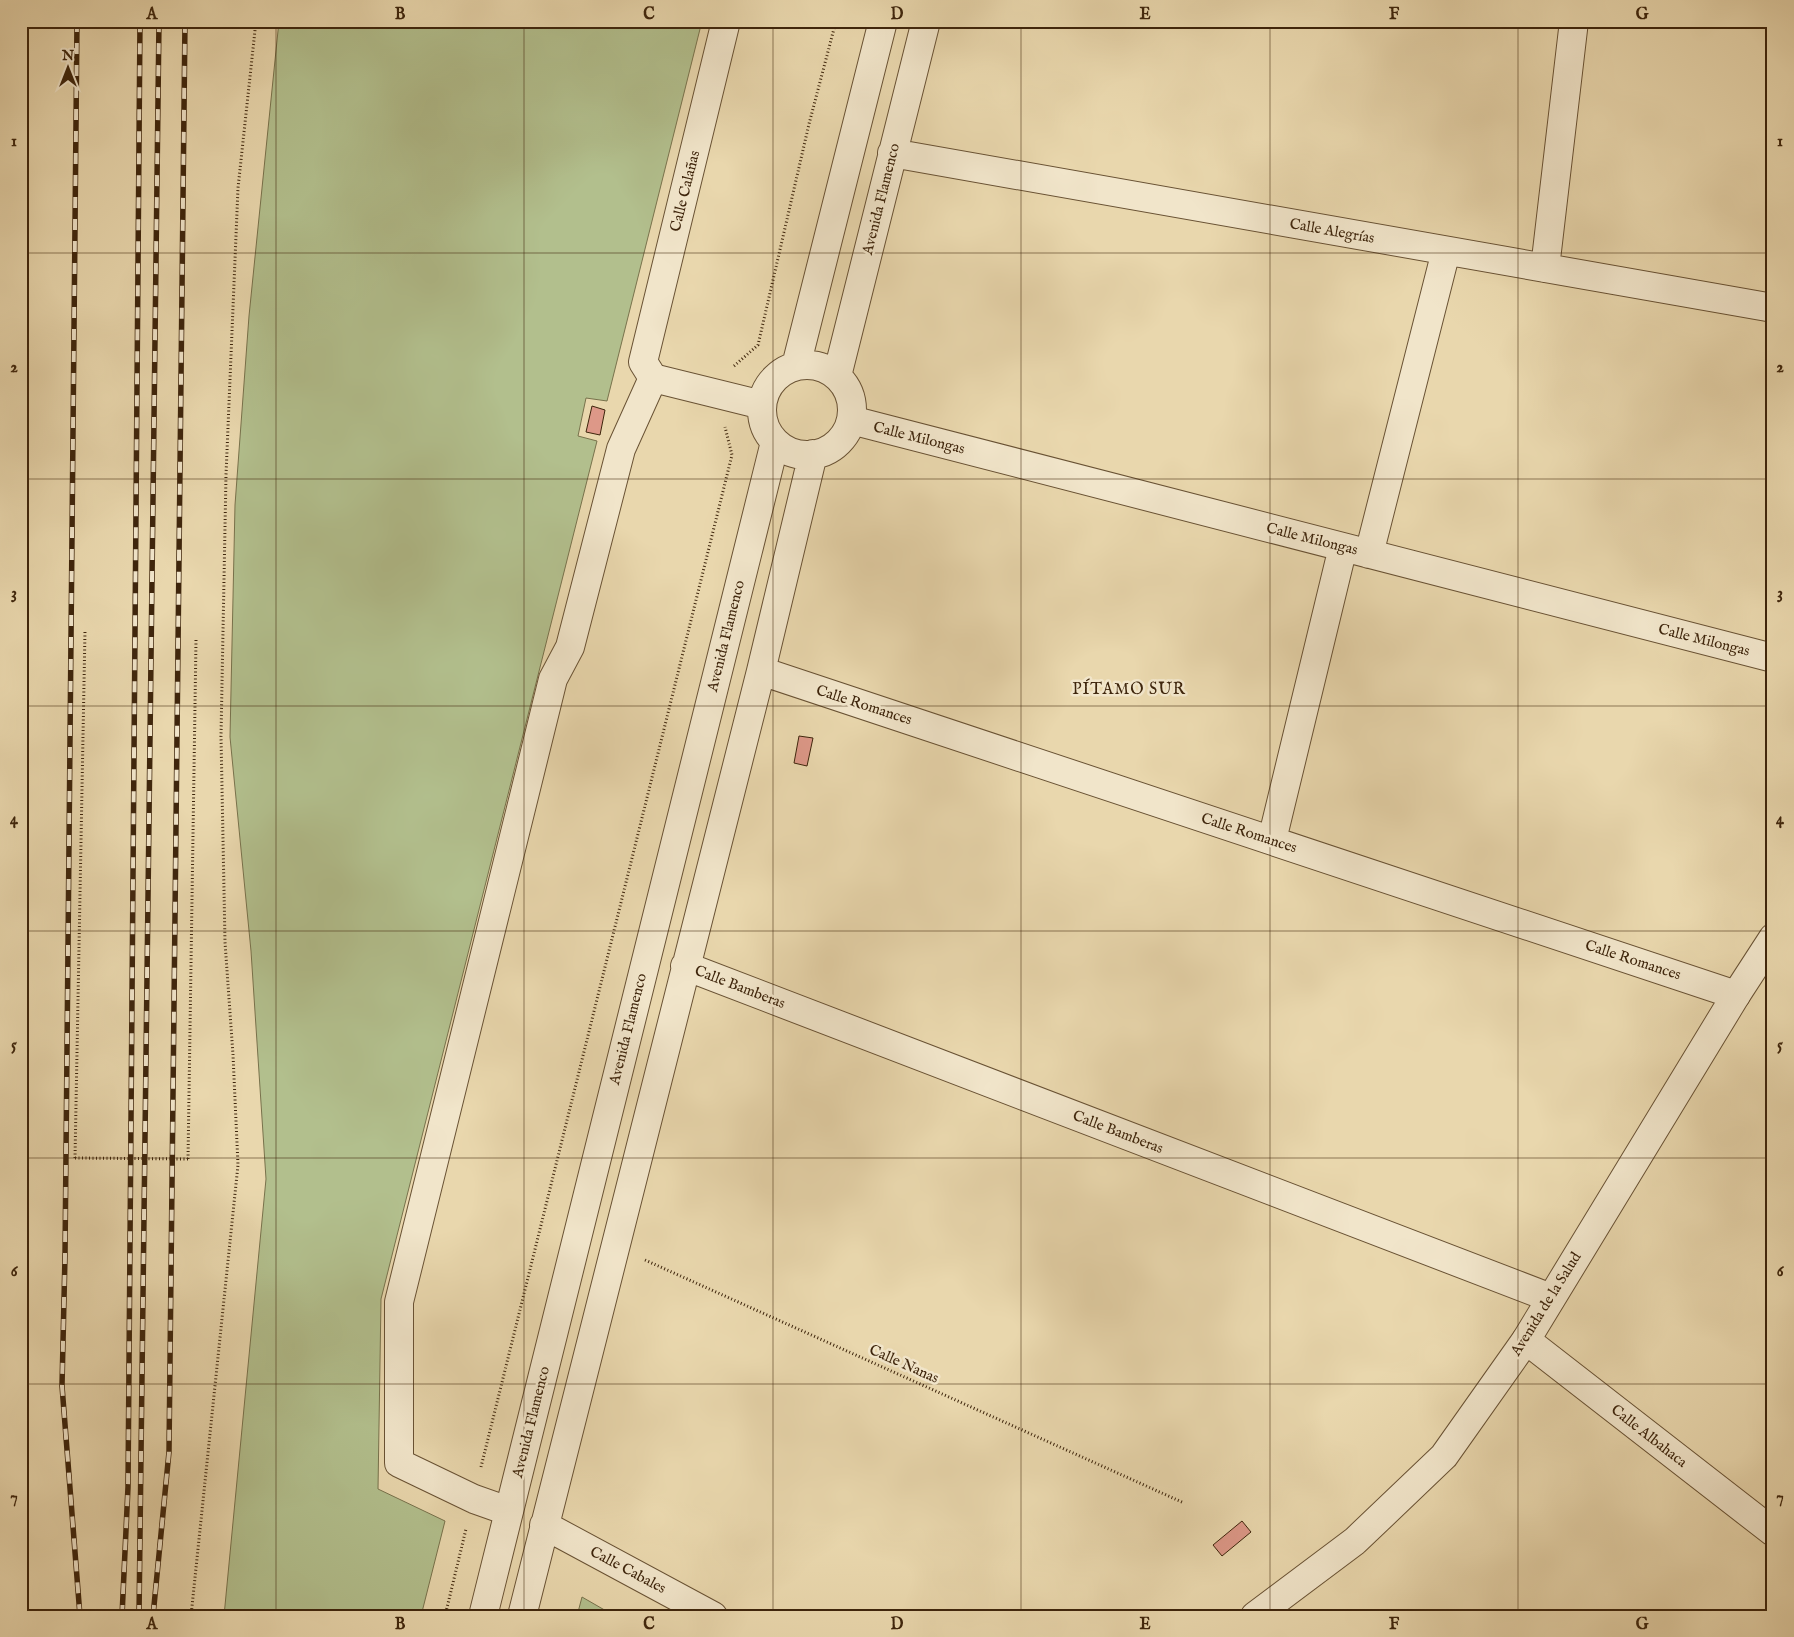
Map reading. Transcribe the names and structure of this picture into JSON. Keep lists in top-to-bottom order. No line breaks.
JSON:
{"streets":{"street":["Calle Calañas","Avenida Flamenco","Calle Alegrías","Calle Milongas","Calle Romances","Calle Bamberas","Avenida de la Salud","Calle Albahaca","Calle Cabales"],"path":["Calle Nanas"]},"crossings":[["Avenida Flamenco","Calle Alegrías"],["Avenida Flamenco","Calle Milongas"],["Calle Romances","Avenida de la Salud"],["Calle Bamberas","Avenida de la Salud"],["Avenida de la Salud","Calle Albahaca"]],"districts":["PÍTAMO SUR"],"north":"top","grid":{"columns":["A","B","C","D","E","F","G"],"rows":["1","2","3","4","5","6","7"]}}
